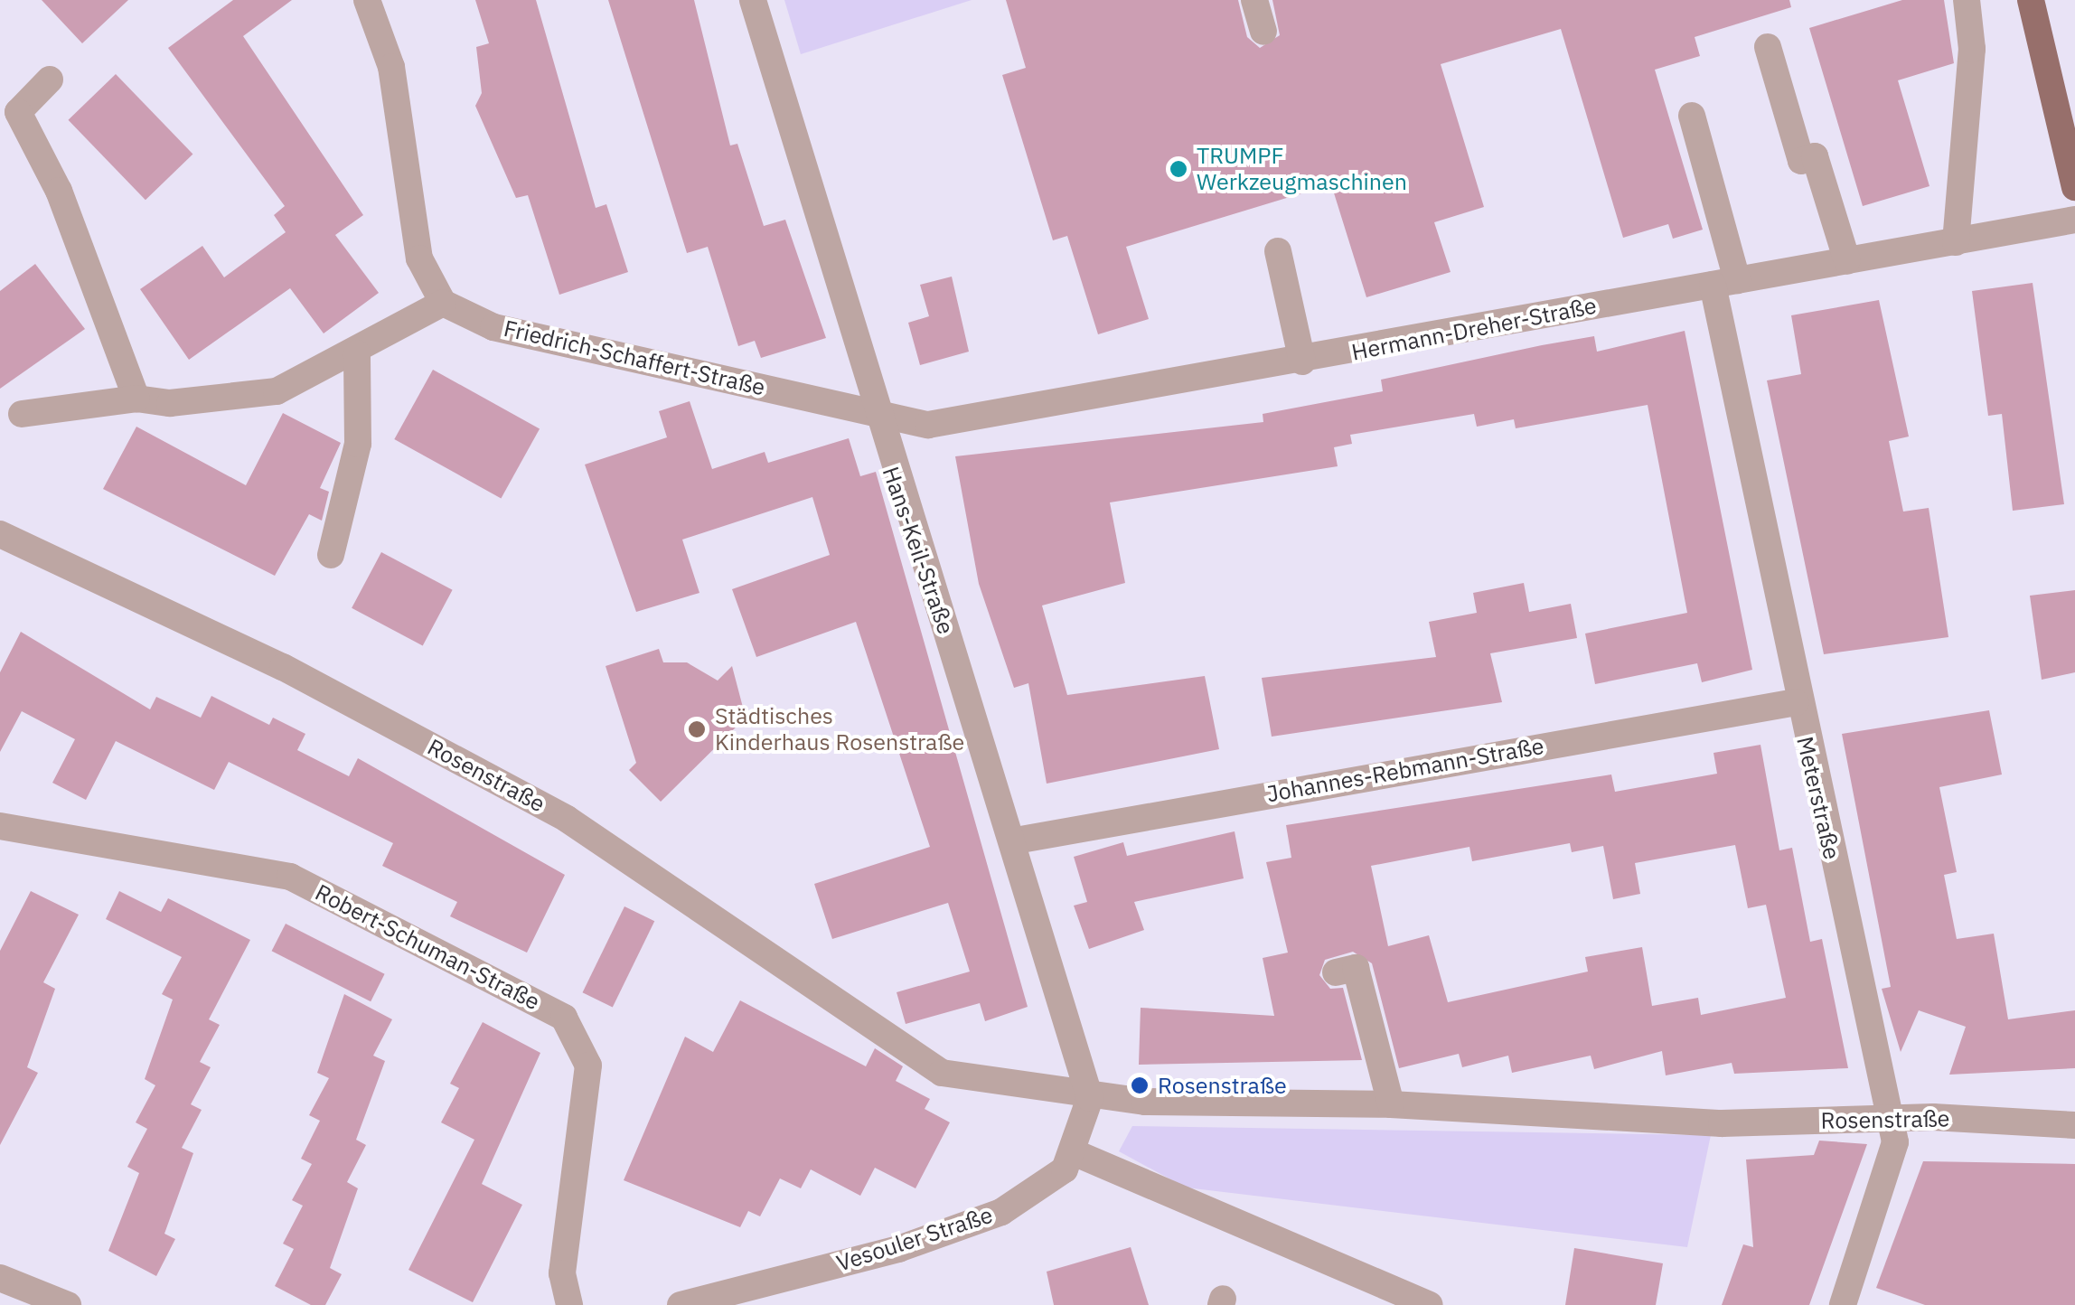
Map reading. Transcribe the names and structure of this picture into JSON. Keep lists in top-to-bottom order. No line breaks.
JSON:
{"streets":{"street":["Hermann-Dreher-Straße","Friedrich-Schaffert-Straße","Hans-Keil-Straße","Johannes-Rebmann-Straße","Rosenstraße","Meterstraße","Robert-Schuman-Straße","Vesouler Straße"]},"crossings":[["Hermann-Dreher-Straße","Friedrich-Schaffert-Straße"],["Hermann-Dreher-Straße","Hans-Keil-Straße"],["Hermann-Dreher-Straße","Meterstraße"],["Friedrich-Schaffert-Straße","Hans-Keil-Straße"],["Hans-Keil-Straße","Johannes-Rebmann-Straße"],["Hans-Keil-Straße","Rosenstraße"],["Johannes-Rebmann-Straße","Meterstraße"],["Rosenstraße","Meterstraße"]],"places":["TRUMPF Werkzeugmaschinen","Städtisches Kinderhaus Rosenstraße","Rosenstraße"]}
